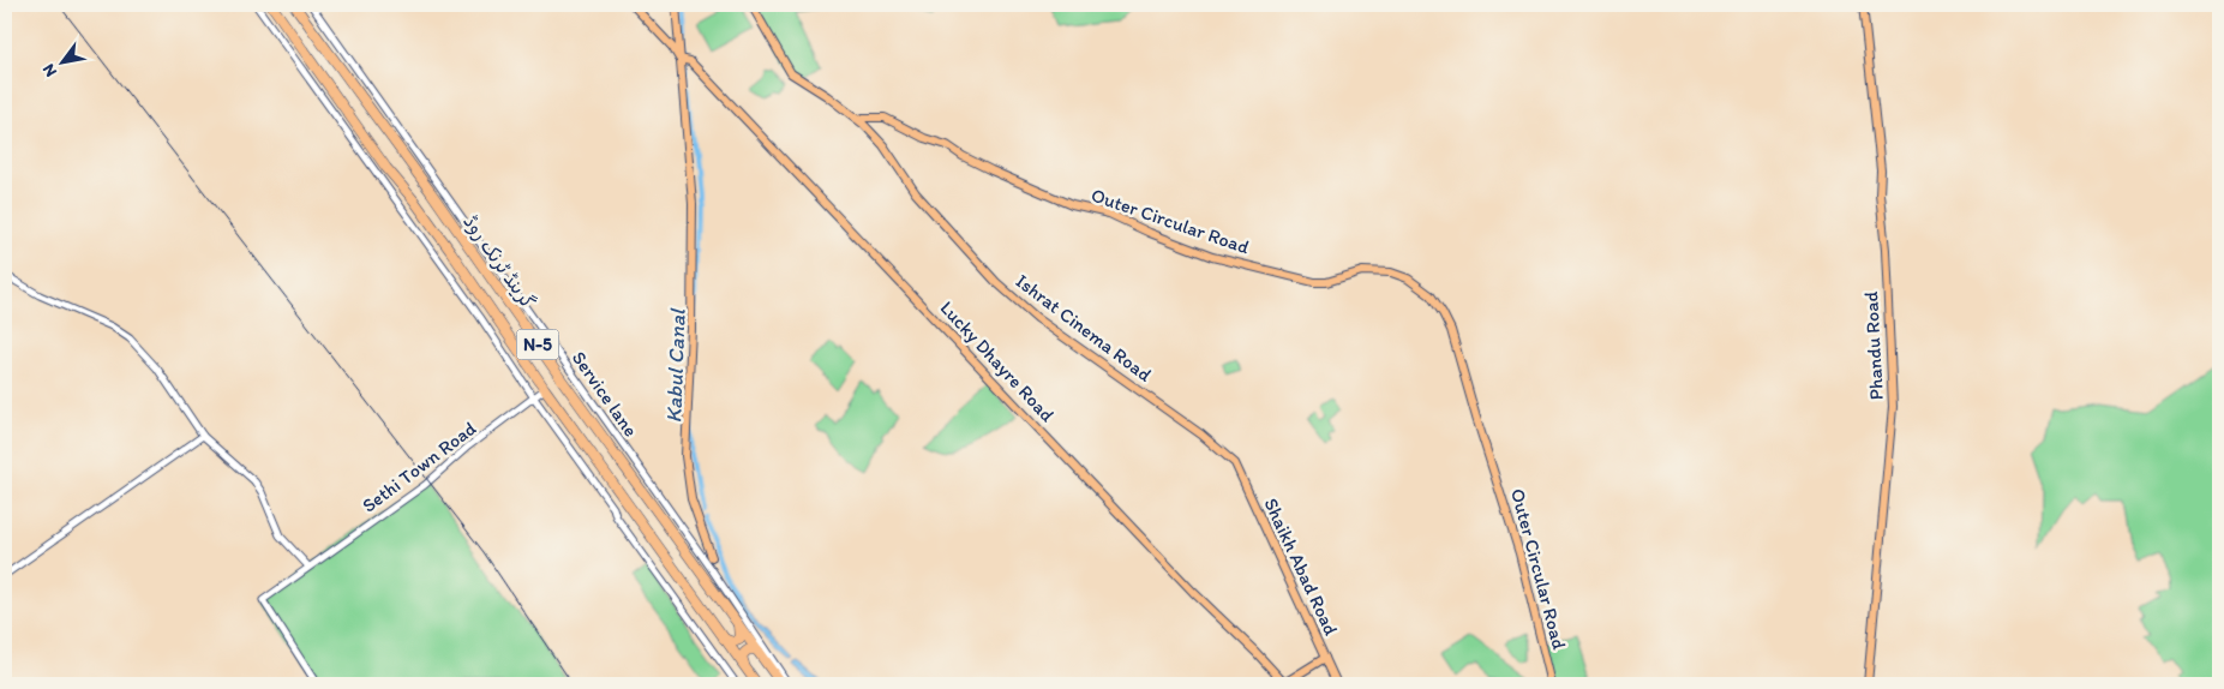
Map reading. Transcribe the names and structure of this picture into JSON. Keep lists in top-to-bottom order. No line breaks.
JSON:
{"streets":{"highway":["گرینڈ ٹرنک روڈ","N-5"],"main road":["Outer Circular Road","Ishrat Cinema Road","Phandu Road","Lucky Dhayre Road","Shaikh Abad Road"],"street":["Service lane","Sethi Town Road"]},"crossings":[["Outer Circular Road","Ishrat Cinema Road"],["گرینڈ ٹرنک روڈ","Sethi Town Road"],["Ishrat Cinema Road","Shaikh Abad Road"],["Lucky Dhayre Road","Shaikh Abad Road"]],"water":["Kabul Canal"],"north":"bottom left"}
